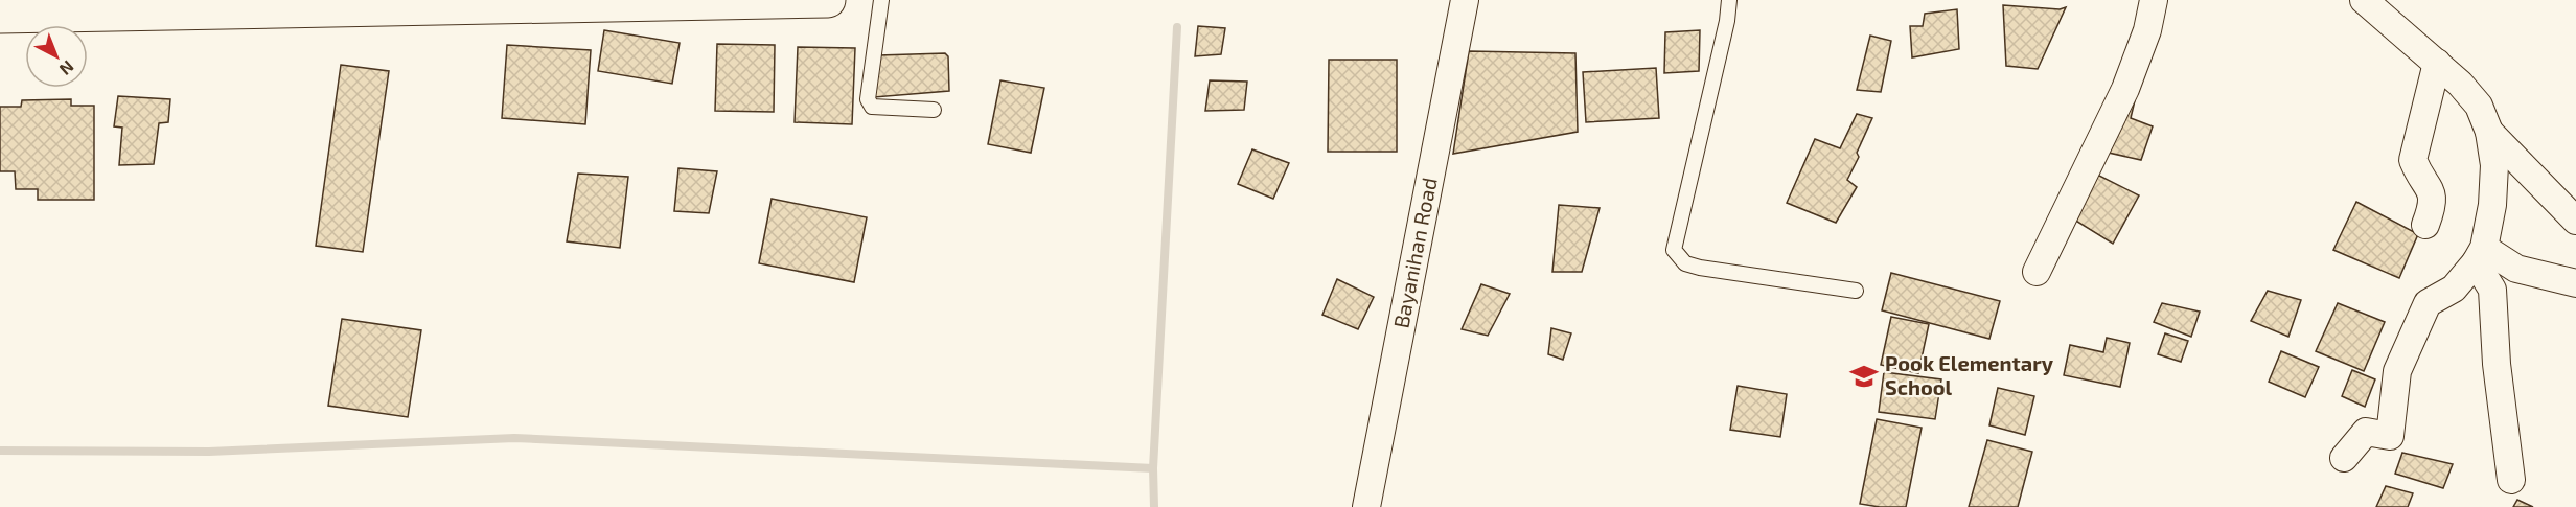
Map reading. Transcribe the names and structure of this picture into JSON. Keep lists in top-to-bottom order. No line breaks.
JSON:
{"streets":{"street":["Bayanihan Road"]},"places":{"school or university":["Pook Elementary School"]},"north":"bottom right"}
